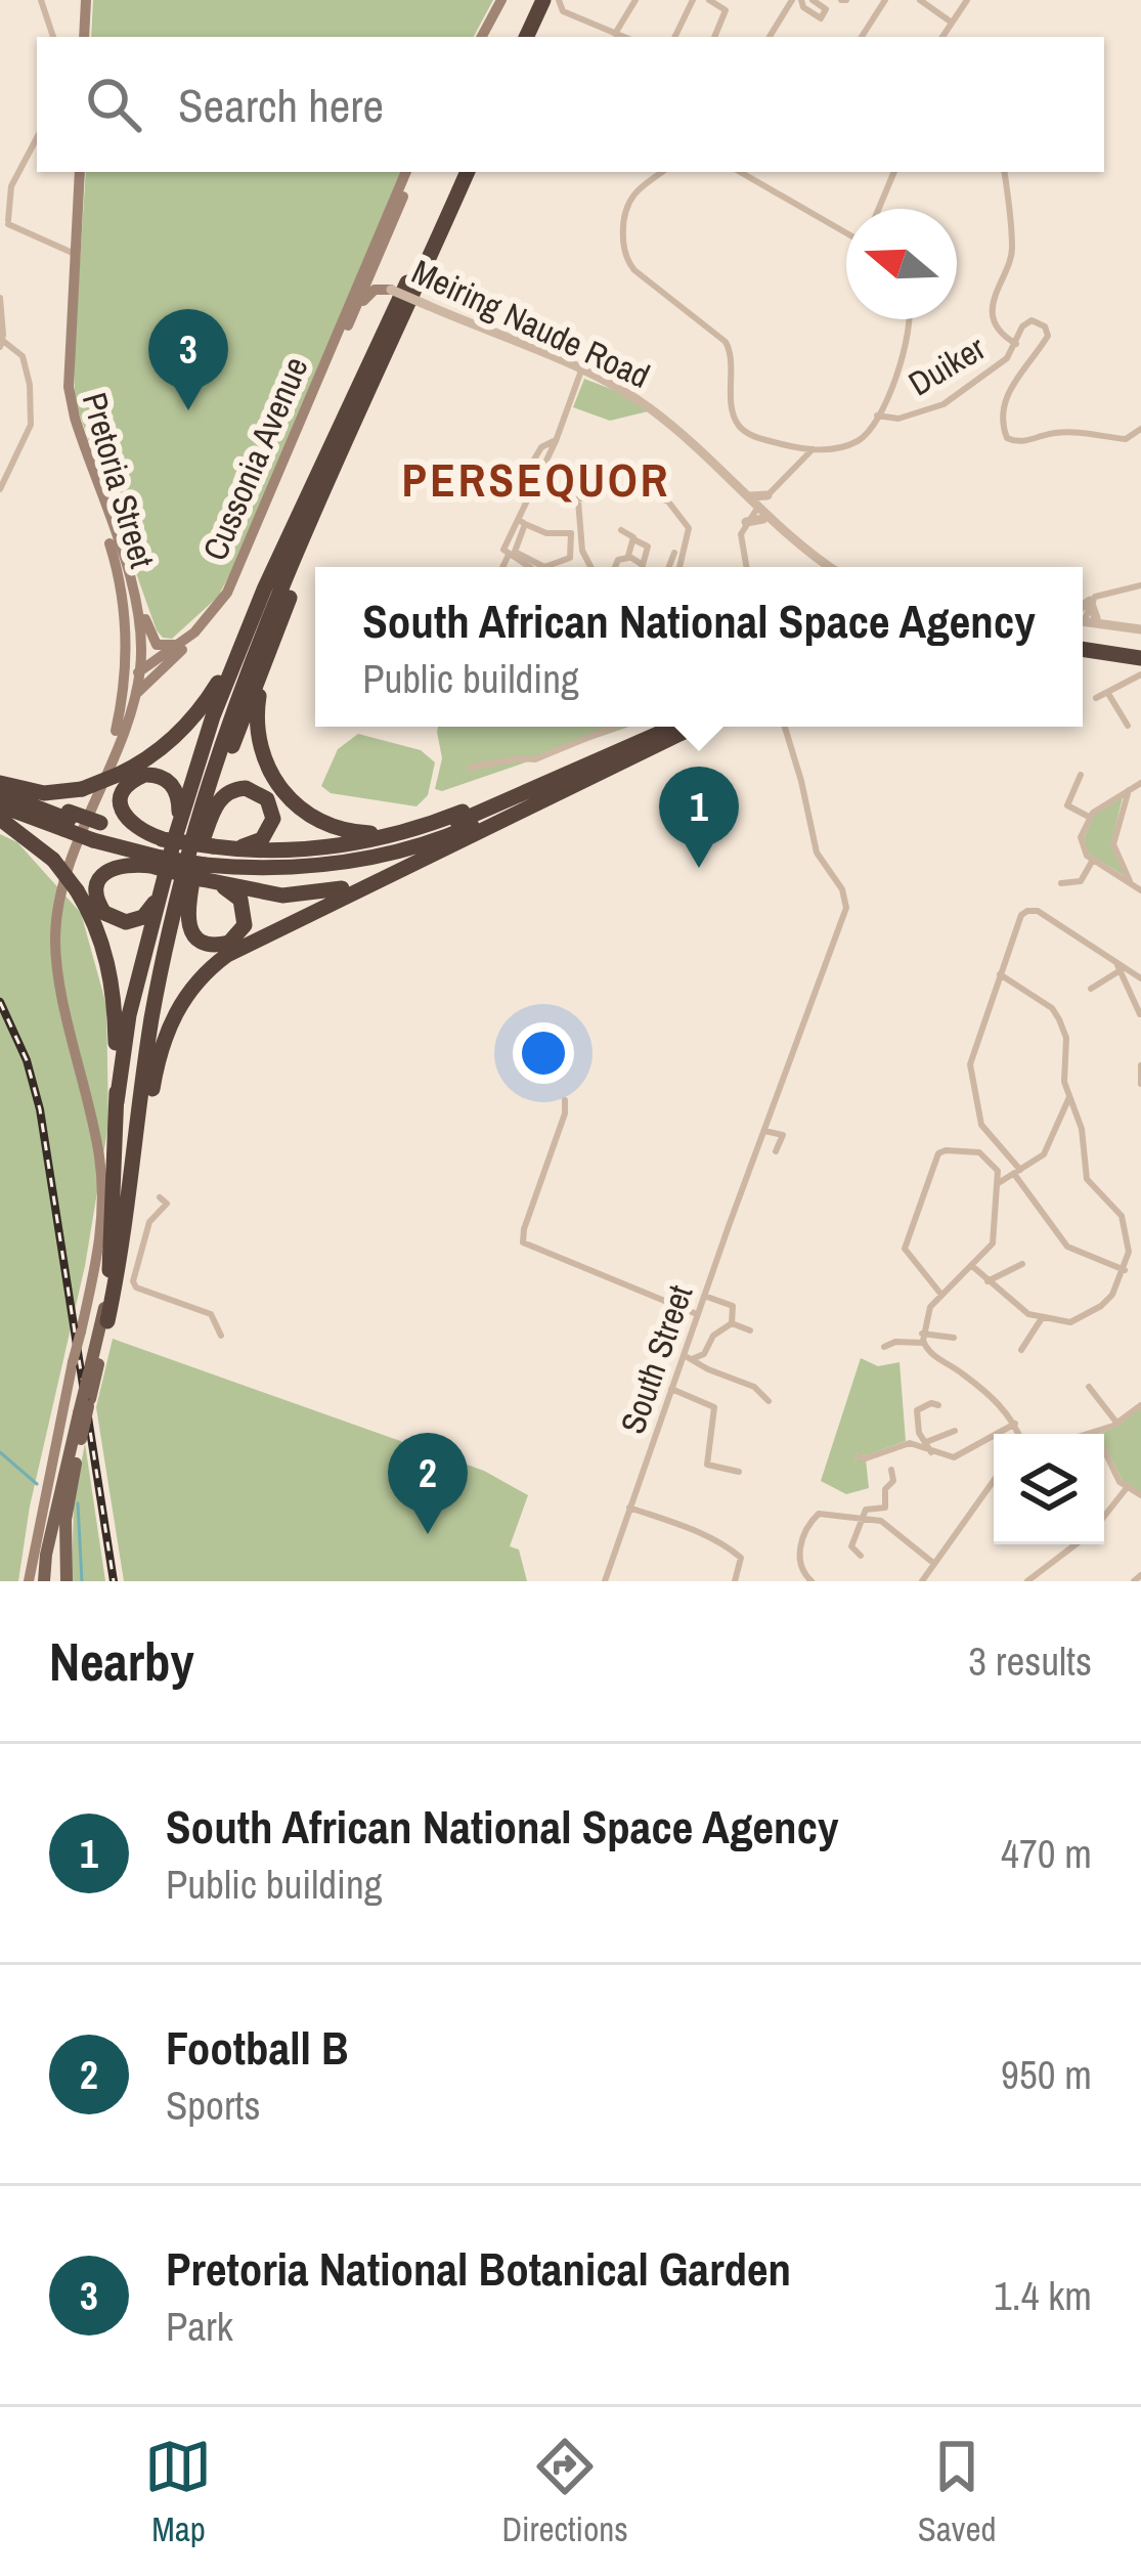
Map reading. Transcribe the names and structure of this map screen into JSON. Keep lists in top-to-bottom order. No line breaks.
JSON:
{"streets":{"main road":["Cussonia Avenue","Pretoria Street"],"street":["Meiring Naude Road","Duiker","South Street"]},"crossings":[["Meiring Naude Road","Cussonia Avenue"],["Cussonia Avenue","Pretoria Street"]],"districts":["PERSEQUOR"],"north":"left","page":{"search":"Search here","pins":["3","1","2"],"popup":["South African National Space Agency","Public building"],"heading":["Nearby","3 results"],"list":[{"mark":"1","name":"South African National Space Agency","note":"Public building","value":"470 m"},{"mark":"2","name":"Football B","note":"Sports","value":"950 m"},{"mark":"3","name":"Pretoria National Botanical Garden","note":"Park","value":"1.4 km"}],"nav":["Map","Directions","Saved"]}}
